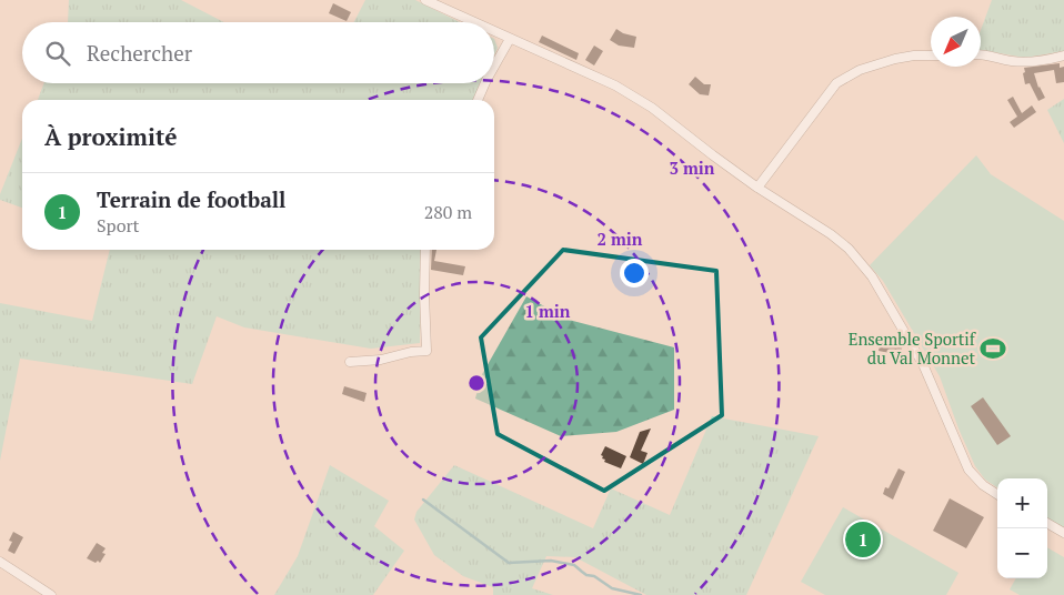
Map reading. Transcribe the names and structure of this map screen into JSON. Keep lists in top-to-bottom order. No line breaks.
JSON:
{"places":{"sports":["Ensemble Sportif du Val Monnet"]},"north":"bottom left","page":{"search":"Rechercher","heading":"À proximité","list":[{"mark":"1","name":"Terrain de football","note":"Sport","value":"280 m"}],"map_buttons":["+","−"],"pins":"1"},"rings":["3 min","2 min","1 min"]}
